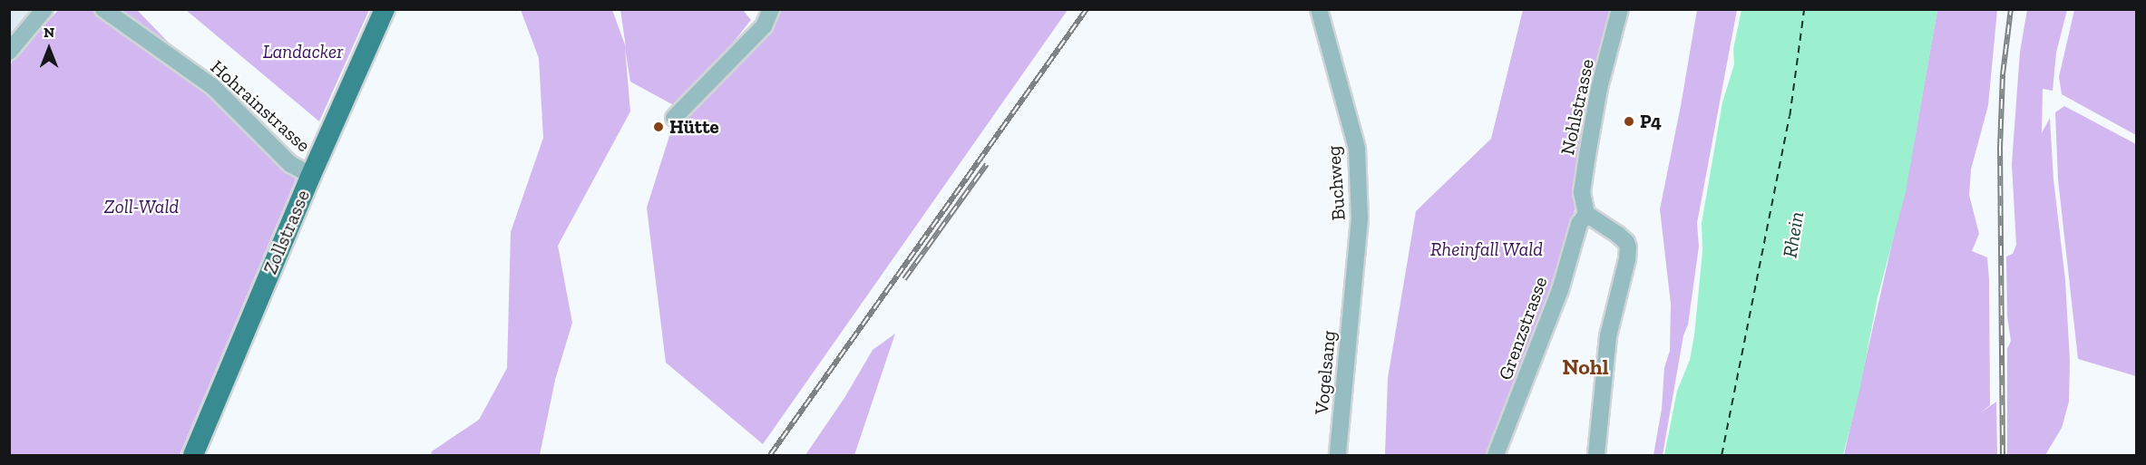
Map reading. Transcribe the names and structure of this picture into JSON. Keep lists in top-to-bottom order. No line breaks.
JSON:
{"streets":{"main road":["Zollstrasse"],"street":["Hohrainstrasse","Nohlstrasse","Buchweg","Grenzstrasse","Vogelsang"]},"crossings":[["Hohrainstrasse","Zollstrasse"],["Nohlstrasse","Grenzstrasse"],["Buchweg","Vogelsang"]],"districts":["Nohl"],"water":["Rhein"],"parks":["Landacker","Zoll-Wald","Rheinfall Wald"],"places":["P4","Hütte"],"north":"top"}
